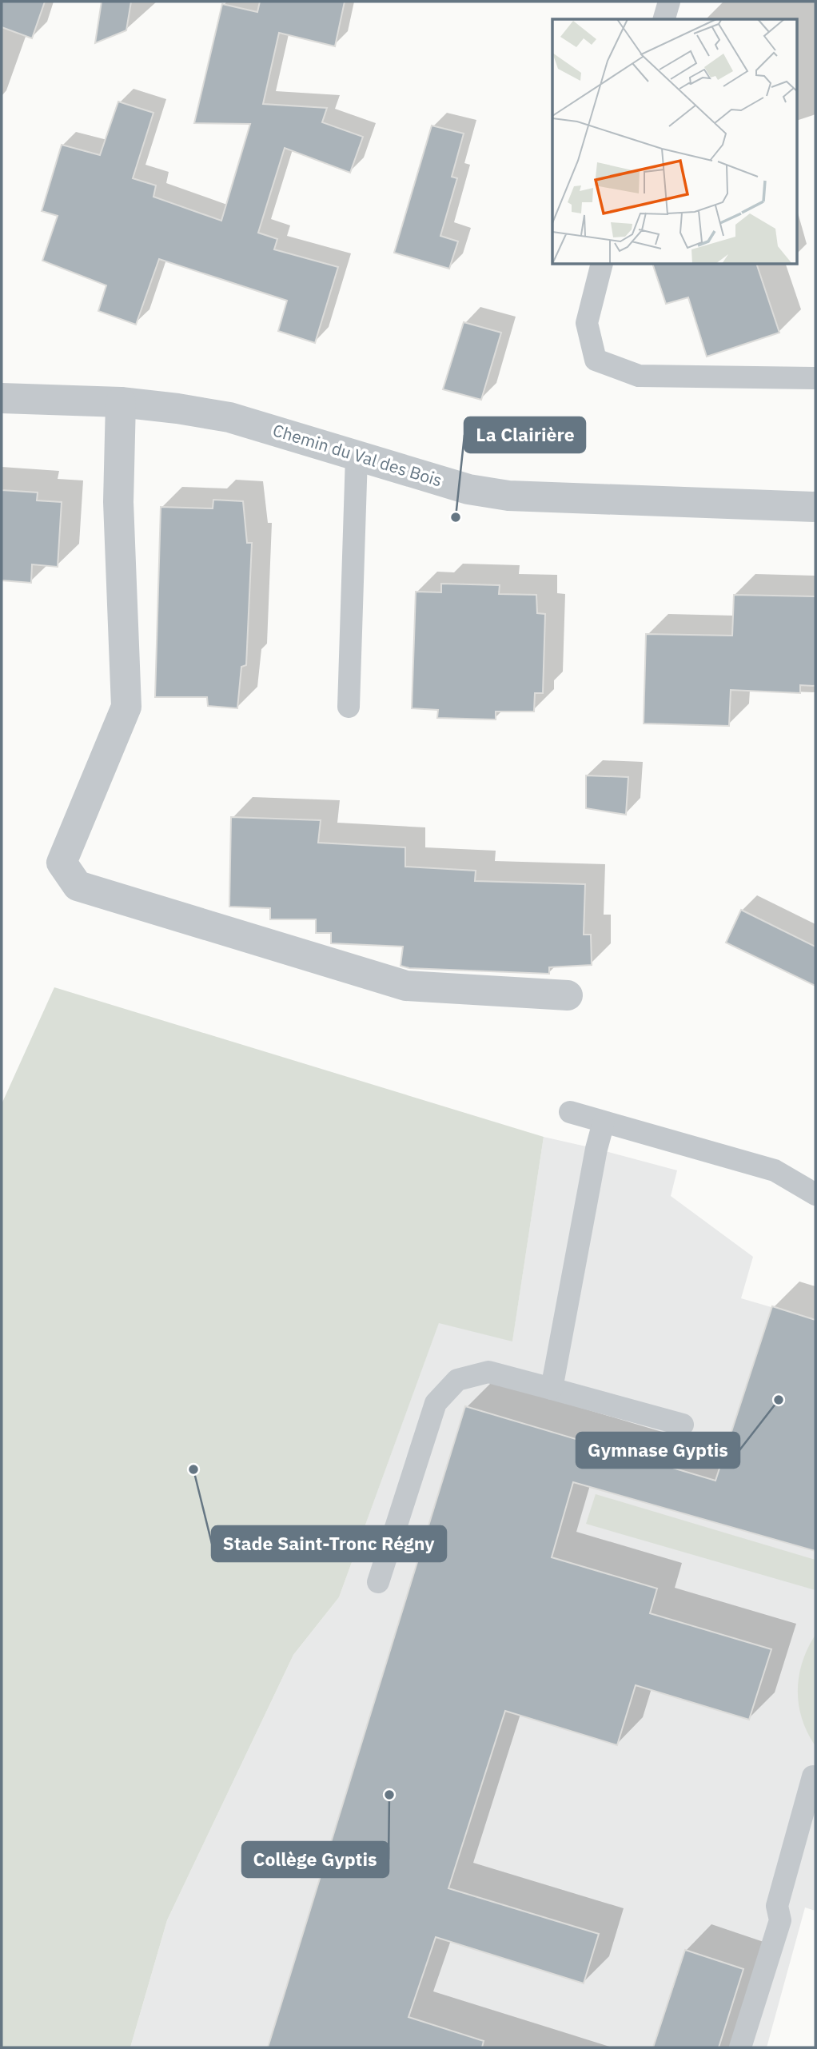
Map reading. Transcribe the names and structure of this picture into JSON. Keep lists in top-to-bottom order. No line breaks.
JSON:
{"streets":{"street":["Chemin du Val des Bois"]},"places":["La Clairière","Gymnase Gyptis","Stade Saint-Tronc Régny","Collège Gyptis"]}
